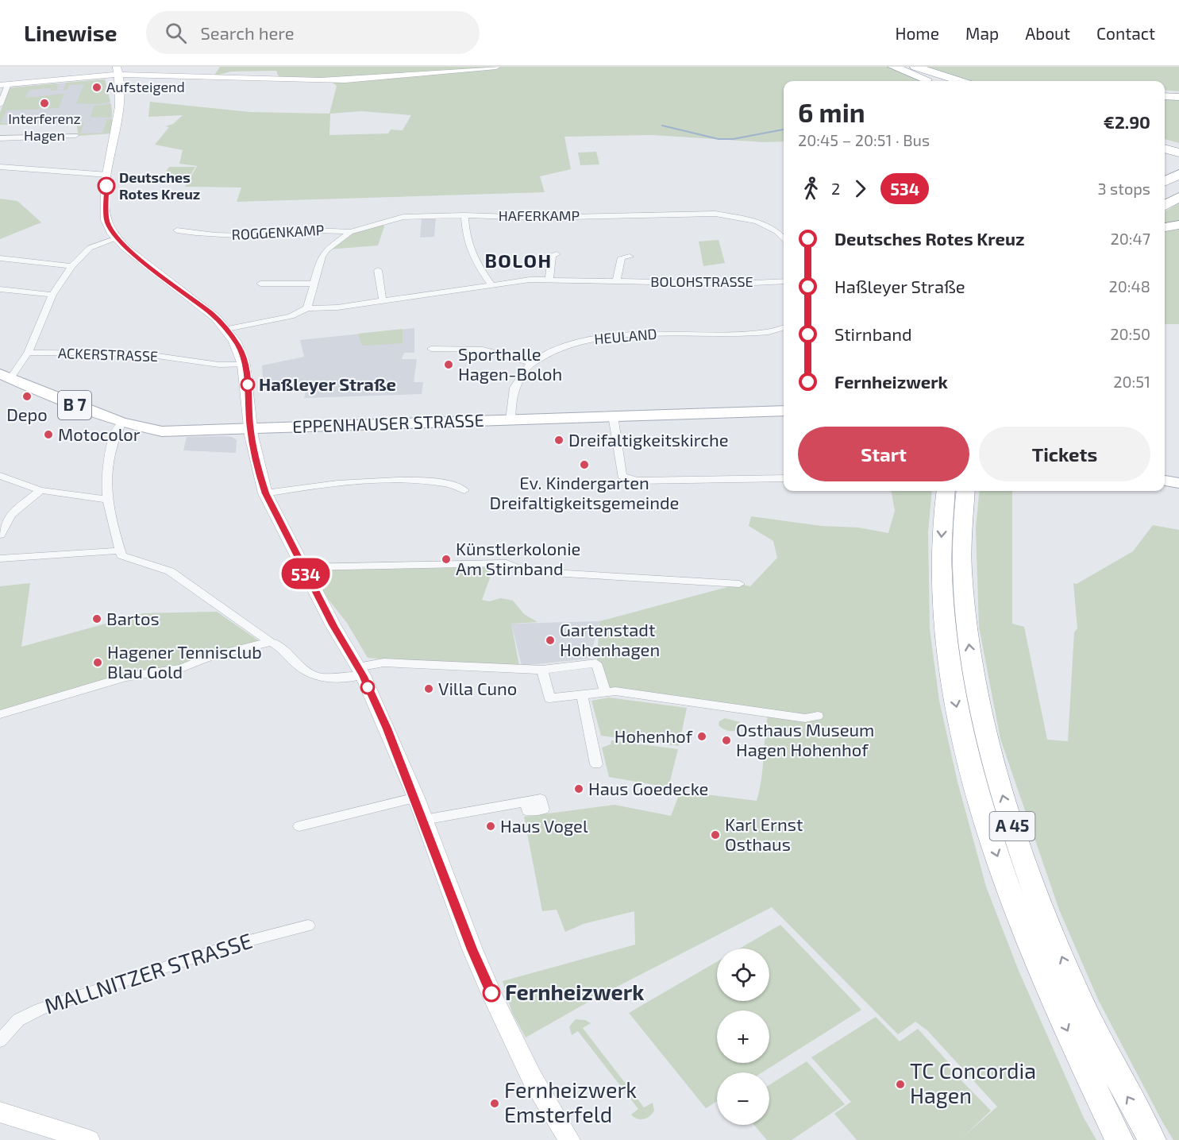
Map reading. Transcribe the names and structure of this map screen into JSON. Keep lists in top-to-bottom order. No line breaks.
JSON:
{"streets":{"highway":["A 45"],"main road":["B 7","EPPENHAUSER STRASSE"],"street":["HAFERKAMP","ROGGENKAMP","BOLOHSTRASSE","HEULAND","ACKERSTRASSE","MALLNITZER STRASSE"]},"crossings":[["HAFERKAMP","ROGGENKAMP"],["HAFERKAMP","BOLOHSTRASSE"],["HEULAND","EPPENHAUSER STRASSE"]],"districts":["BOLOH"],"places":["Aufsteigend","Interferenz Hagen","Deutsches Rotes Kreuz","Sporthalle Hagen-Boloh","Haßleyer Straße","Depo","Motocolor","Dreifaltigkeitskirche","Ev. Kindergarten Dreifaltigkeitsgemeinde","Künstlerkolonie Am Stirnband","Bartos","Gartenstadt Hohenhagen","Hagener Tennisclub Blau Gold","Villa Cuno","Hohenhof","Osthaus Museum Hagen Hohenhof","Haus Goedecke","Haus Vogel","Karl Ernst Osthaus","Fernheizwerk","TC Concordia Hagen","Fernheizwerk Emsterfeld"],"lines":["bus line 534"],"page":{"header":"Linewise","search":"Search here","nav":["Home","Map","About","Contact"],"on_map":"534","heading":["6 min","20:45 – 20:51 · Bus","€2.90"],"legs":["2","534","3 stops"],"list":[{"name":"Deutsches Rotes Kreuz","value":"20:47"},{"name":"Haßleyer Straße","value":"20:48"},{"name":"Stirnband","value":"20:50"},{"name":"Fernheizwerk","value":"20:51"}],"buttons":["Start","Tickets"],"map_buttons":["+","−"]}}
